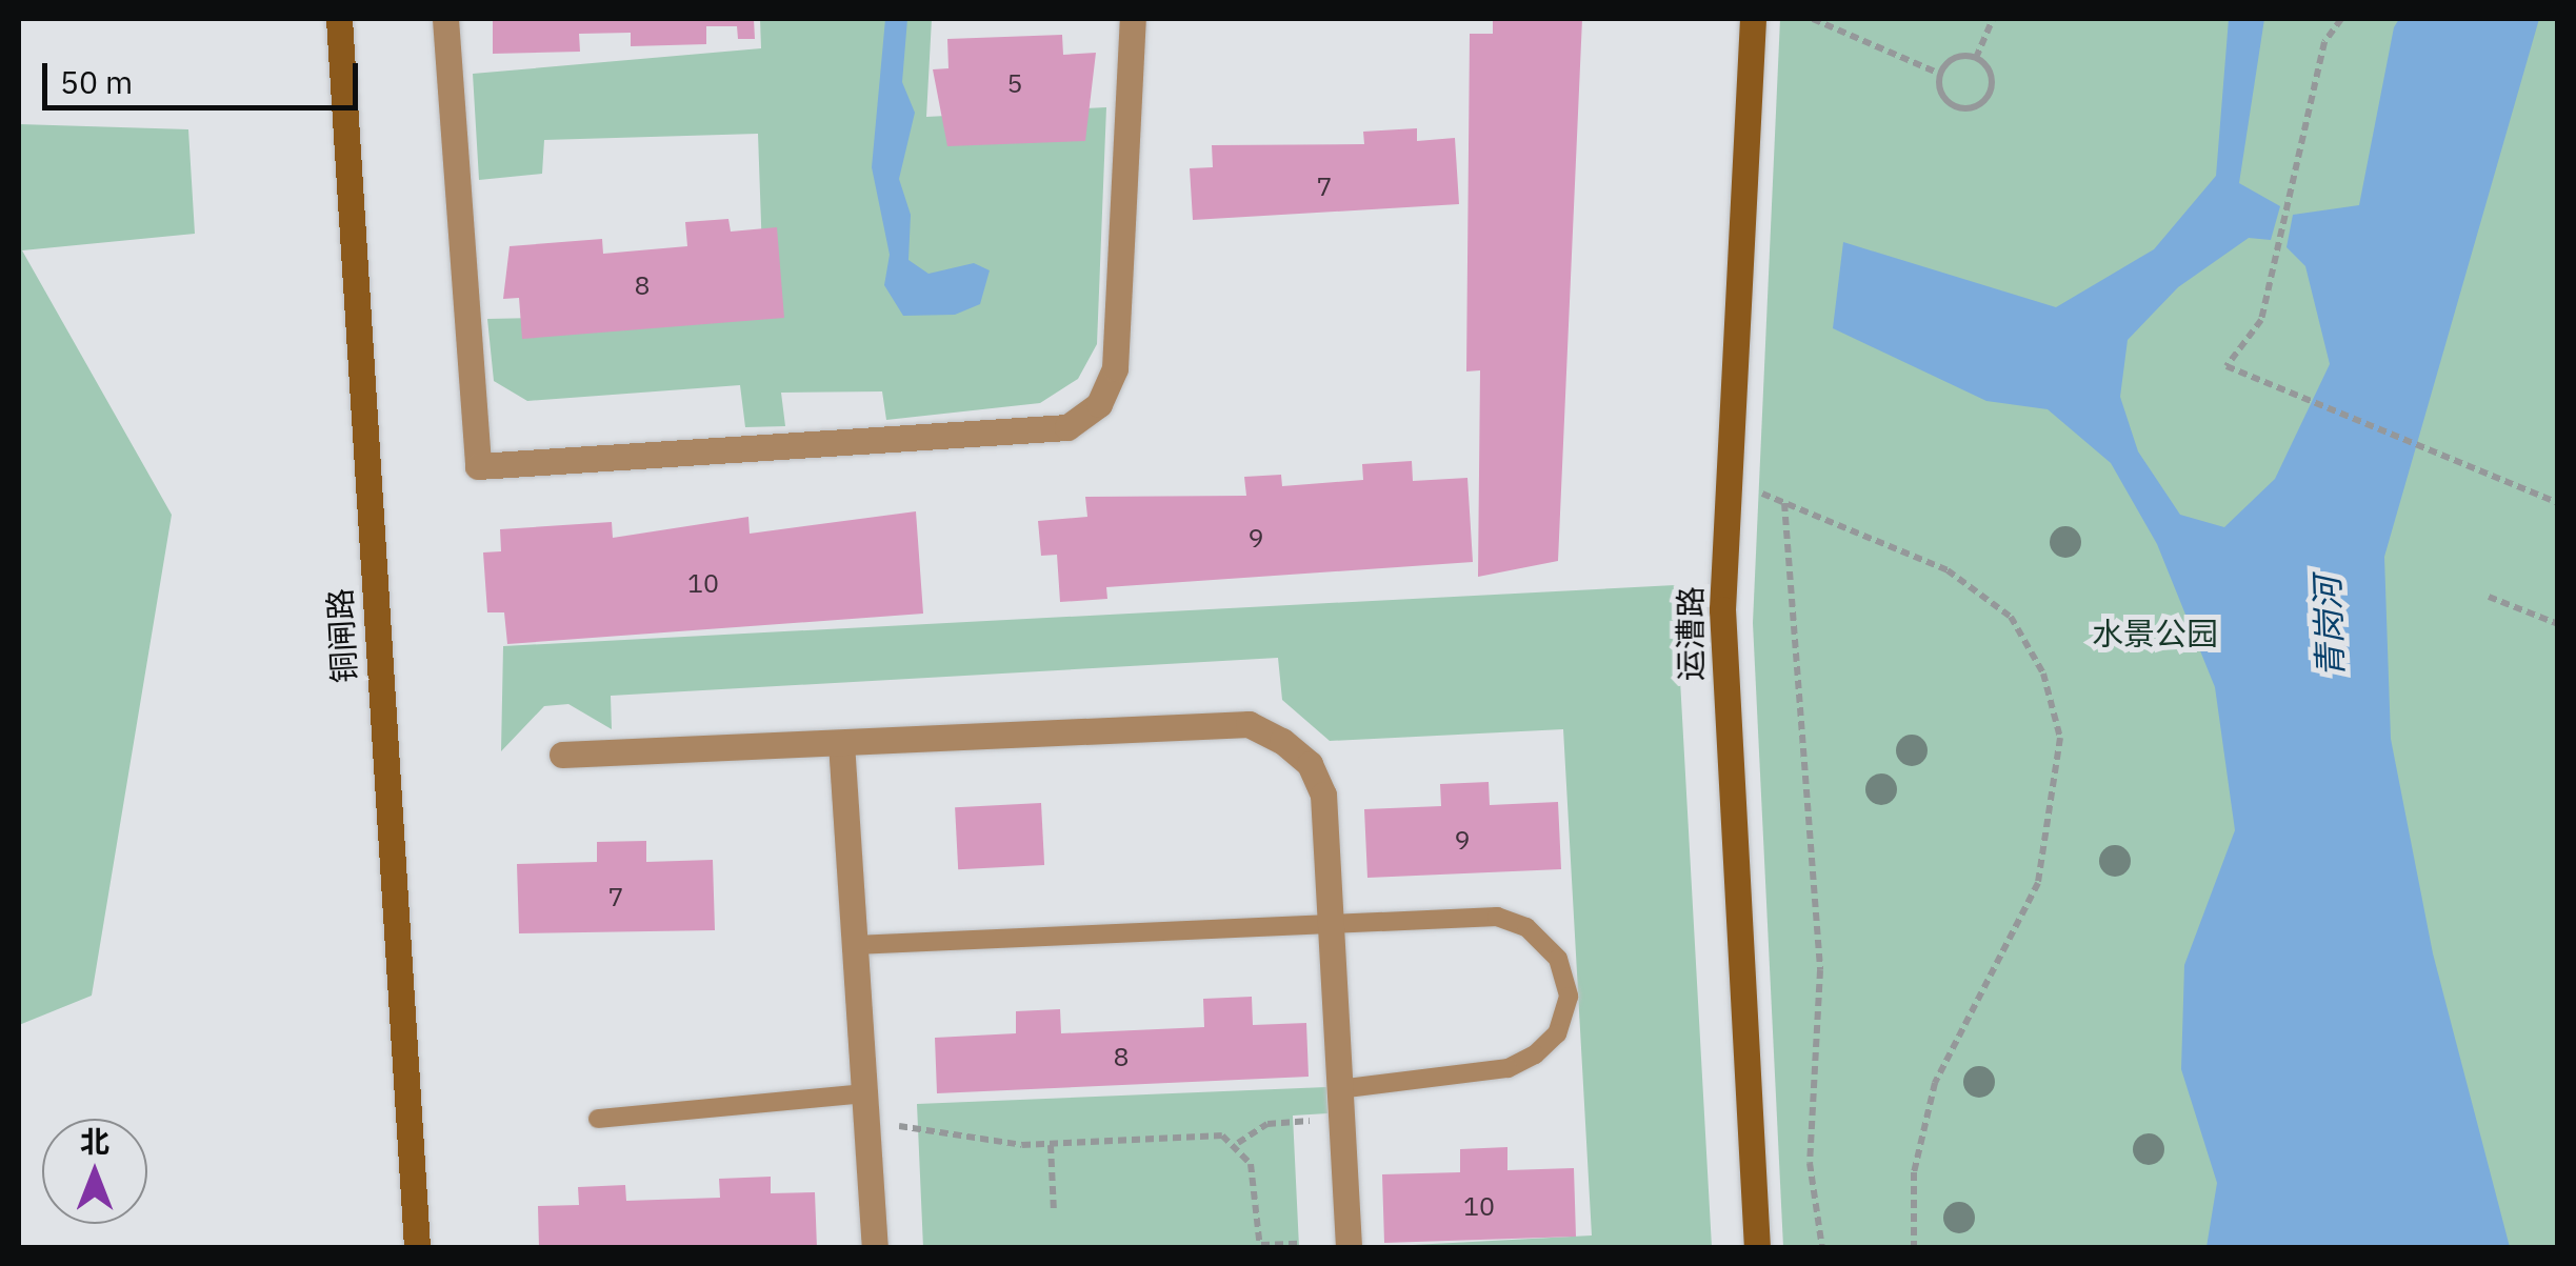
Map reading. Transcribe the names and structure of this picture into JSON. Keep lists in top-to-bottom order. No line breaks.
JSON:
{"streets":{"main road":["运漕路","铜闸路"]},"water":["青岗河"],"parks":["水景公园"],"house_numbers":["5","7","8","9","10","9","7","8","10"],"scale_bar":"50 m","north":"top"}
